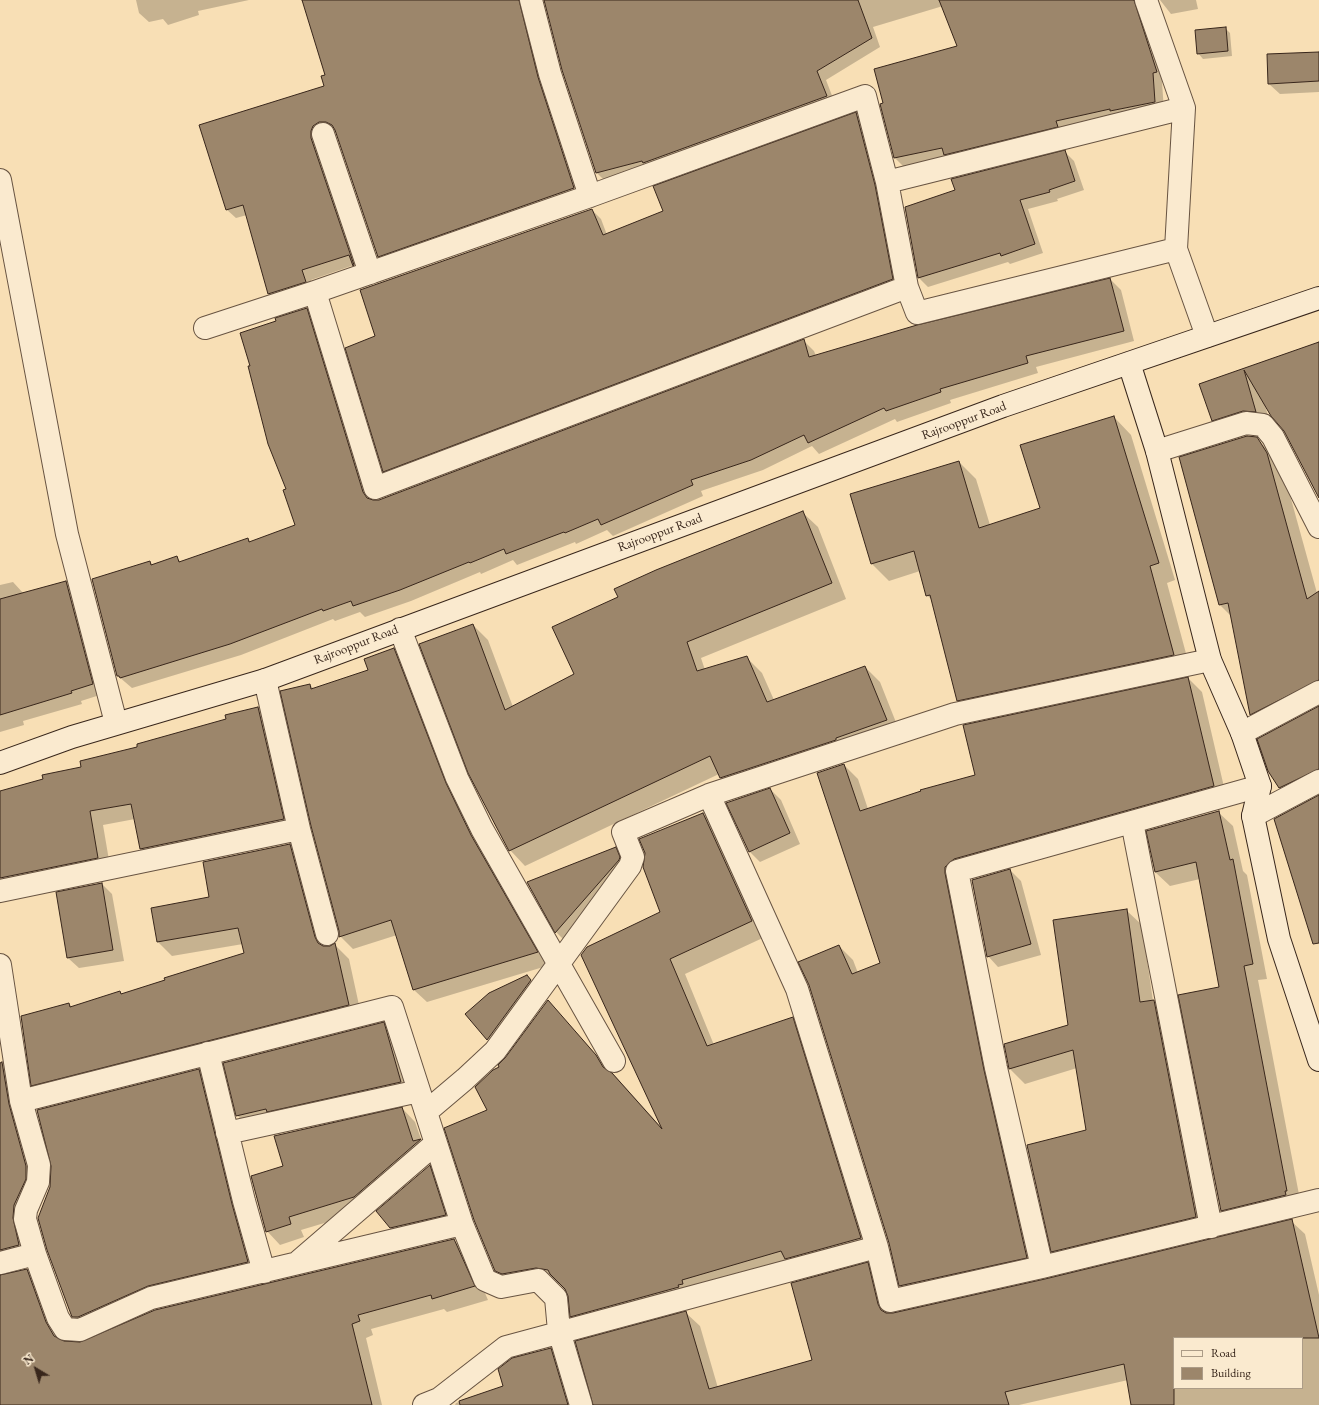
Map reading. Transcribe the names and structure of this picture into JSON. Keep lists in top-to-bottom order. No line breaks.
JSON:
{"streets":{"street":["Rajrooppur Road"]},"legend":["Road","Building"],"north":"top left"}
